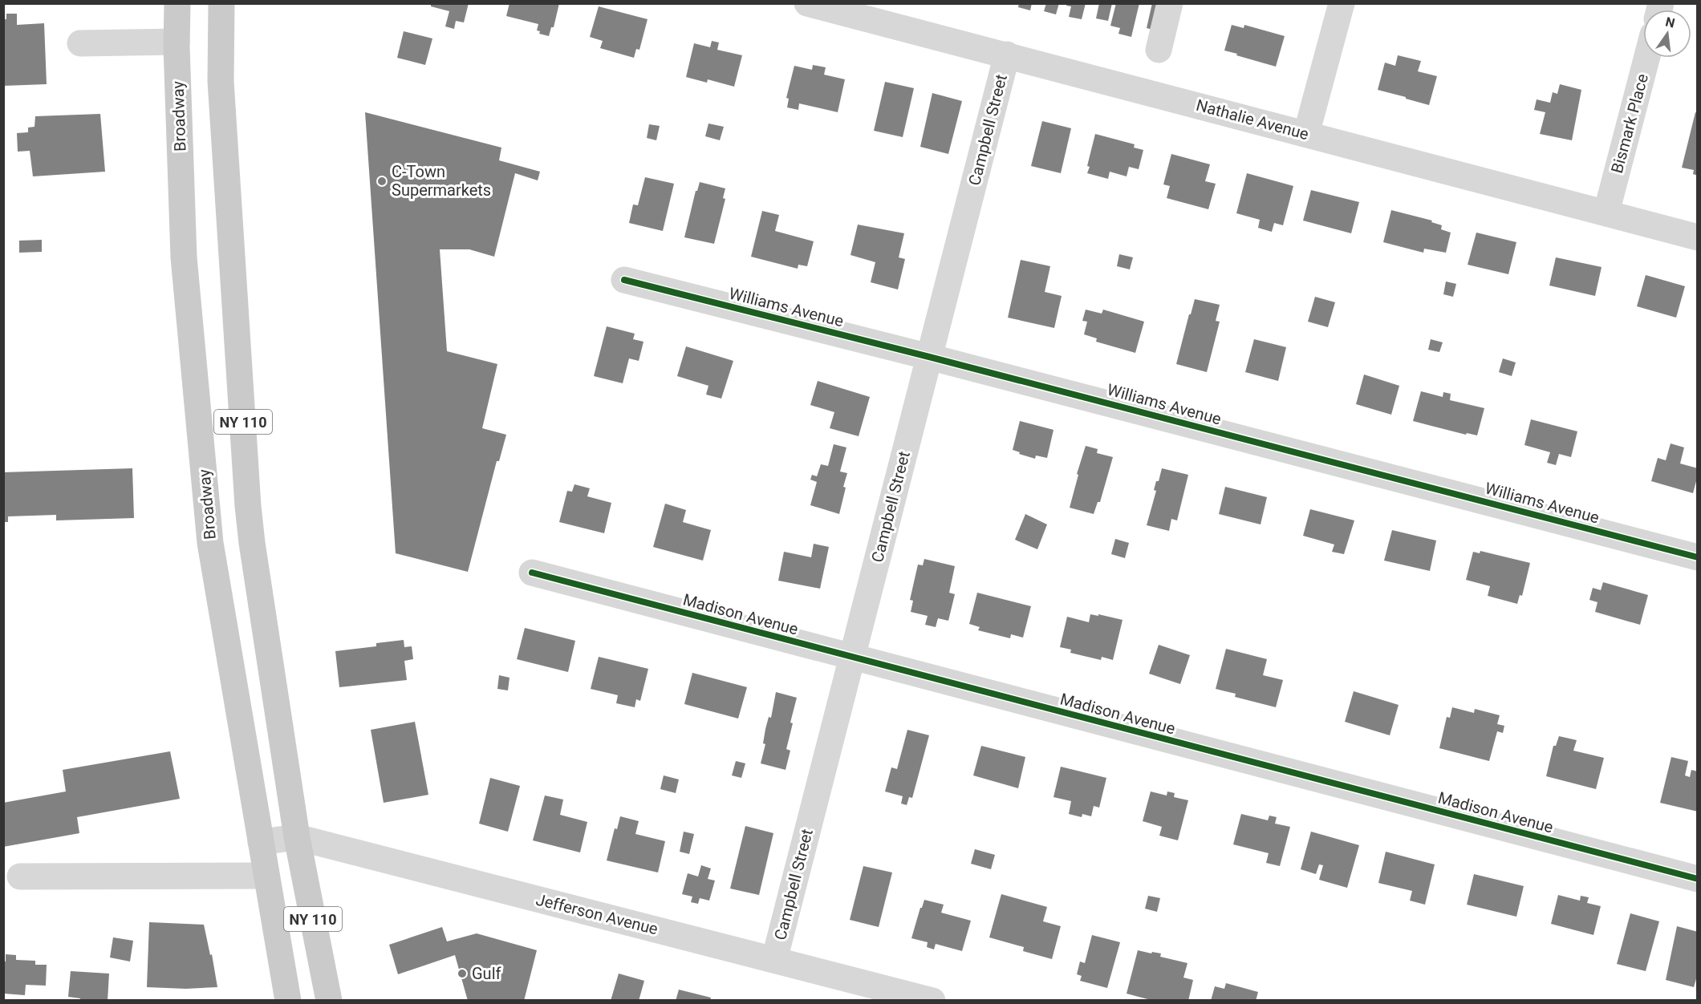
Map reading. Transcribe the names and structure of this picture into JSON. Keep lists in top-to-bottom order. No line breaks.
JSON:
{"streets":{"main road":["Broadway","NY 110"],"street":["Nathalie Avenue","Bismark Place","Campbell Street","Williams Avenue","Madison Avenue","Jefferson Avenue"]},"crossings":[["Broadway","Jefferson Avenue"],["Nathalie Avenue","Bismark Place"],["Nathalie Avenue","Campbell Street"],["Campbell Street","Williams Avenue"],["Campbell Street","Madison Avenue"],["Campbell Street","Jefferson Avenue"],["NY 110","Jefferson Avenue"]],"places":["C‑Town Supermarkets","Gulf"],"north":"top"}
